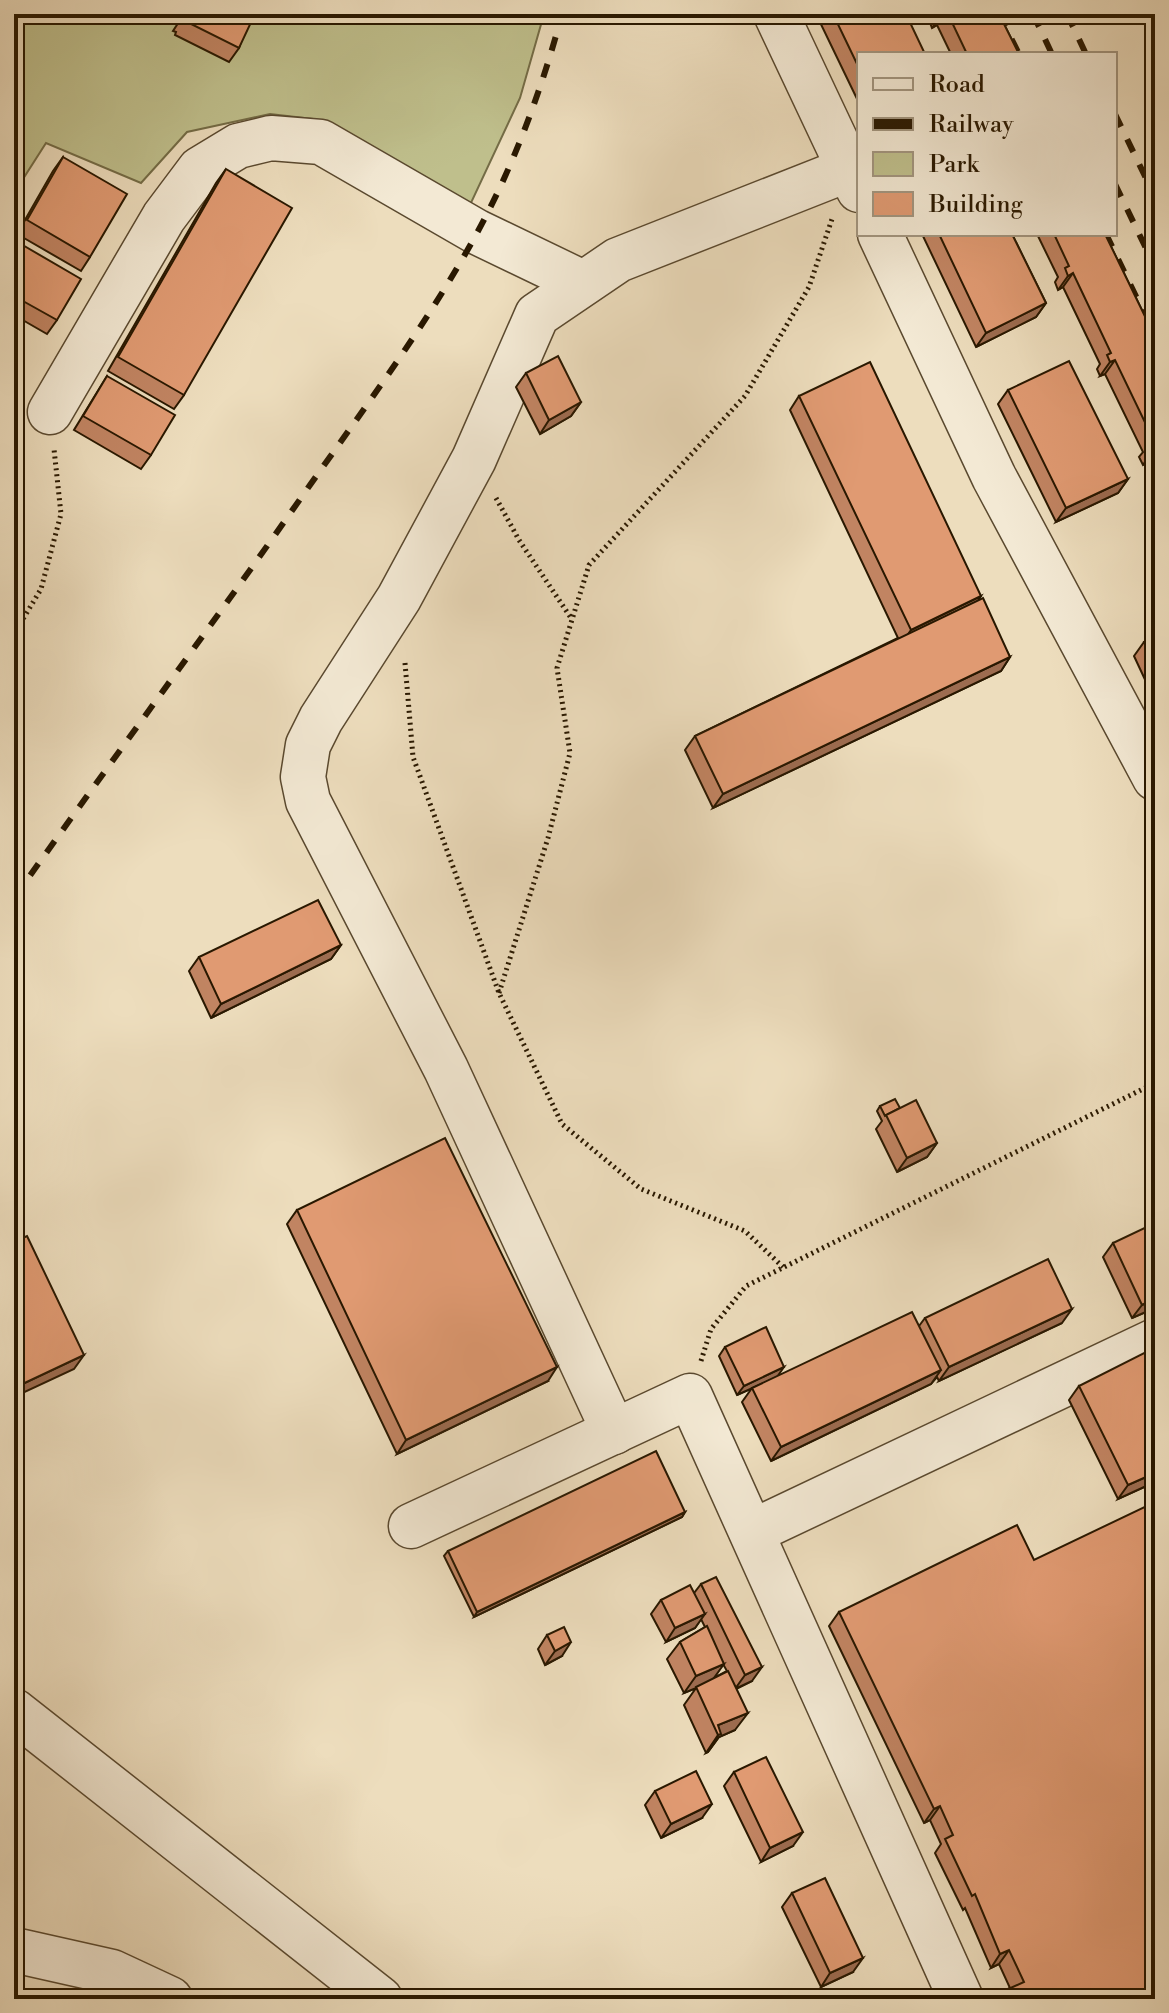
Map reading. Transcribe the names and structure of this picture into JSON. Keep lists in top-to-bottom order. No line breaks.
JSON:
{"legend":["Road","Railway","Park","Building"]}
